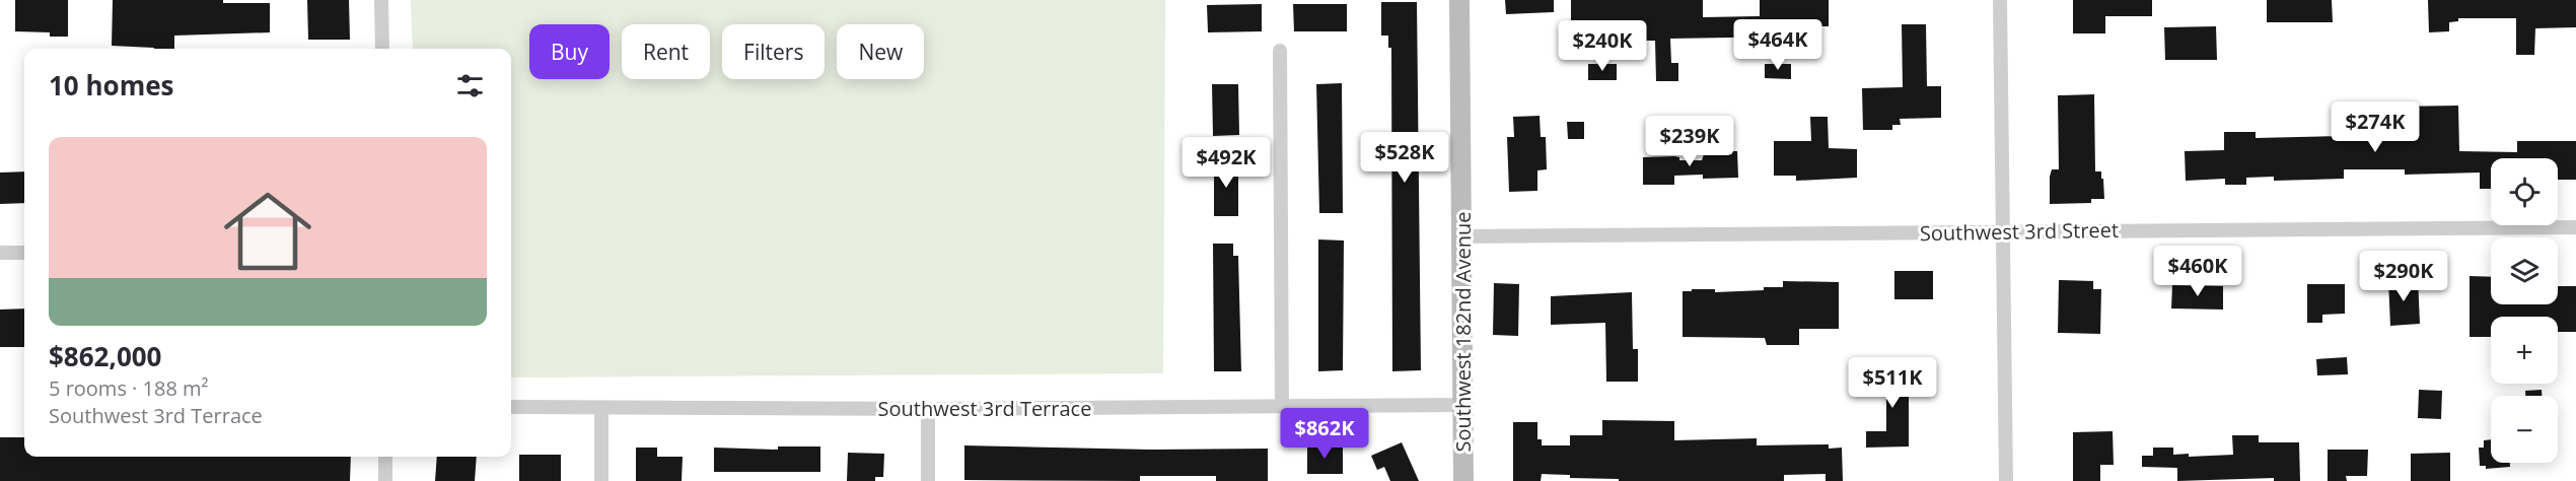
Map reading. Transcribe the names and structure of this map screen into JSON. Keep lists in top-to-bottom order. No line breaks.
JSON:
{"streets":{"street":["Southwest 3rd Street","Southwest 182nd Avenue","Southwest 3rd Terrace"]},"crossings":[["Southwest 3rd Street","Southwest 182nd Avenue"],["Southwest 182nd Avenue","Southwest 3rd Terrace"]],"page":{"price":["$464K","$240K","$274K","$239K","$528K","$492K","$460K","$290K","$511K","$862K"],"chip":["Buy","Rent","Filters","New"],"heading":"10 homes","list":[{"name":"$862,000","note":"5 rooms · 188 m² · Southwest 3rd Terrace"}],"map_buttons":["+","−"]}}
